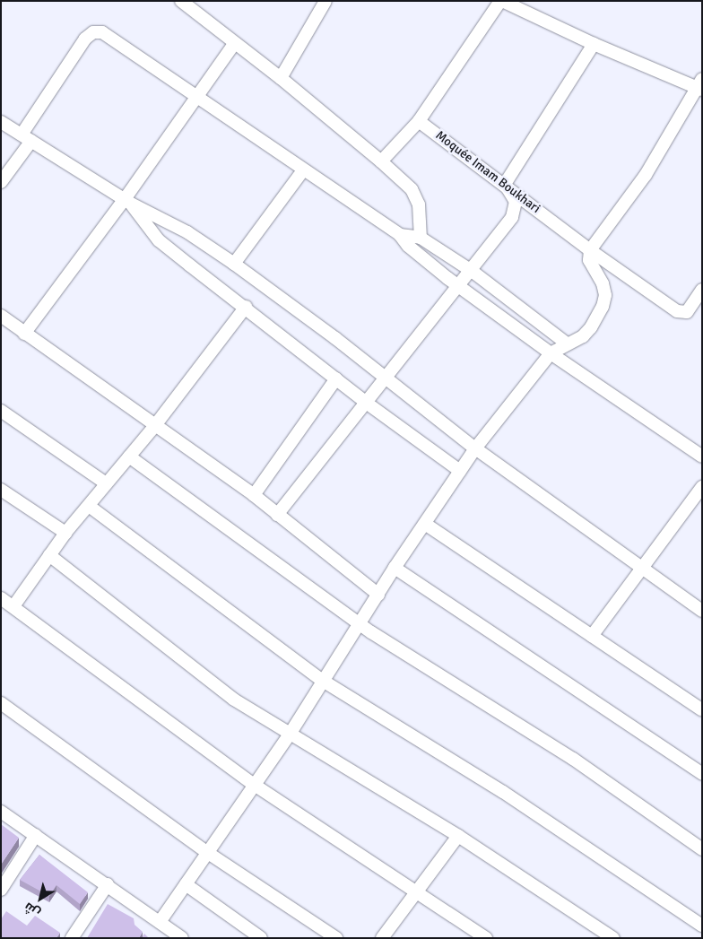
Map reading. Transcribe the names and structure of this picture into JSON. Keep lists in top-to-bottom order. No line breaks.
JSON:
{"streets":{"street":["Moquée Imam Boukhari"]},"north":"bottom left"}
